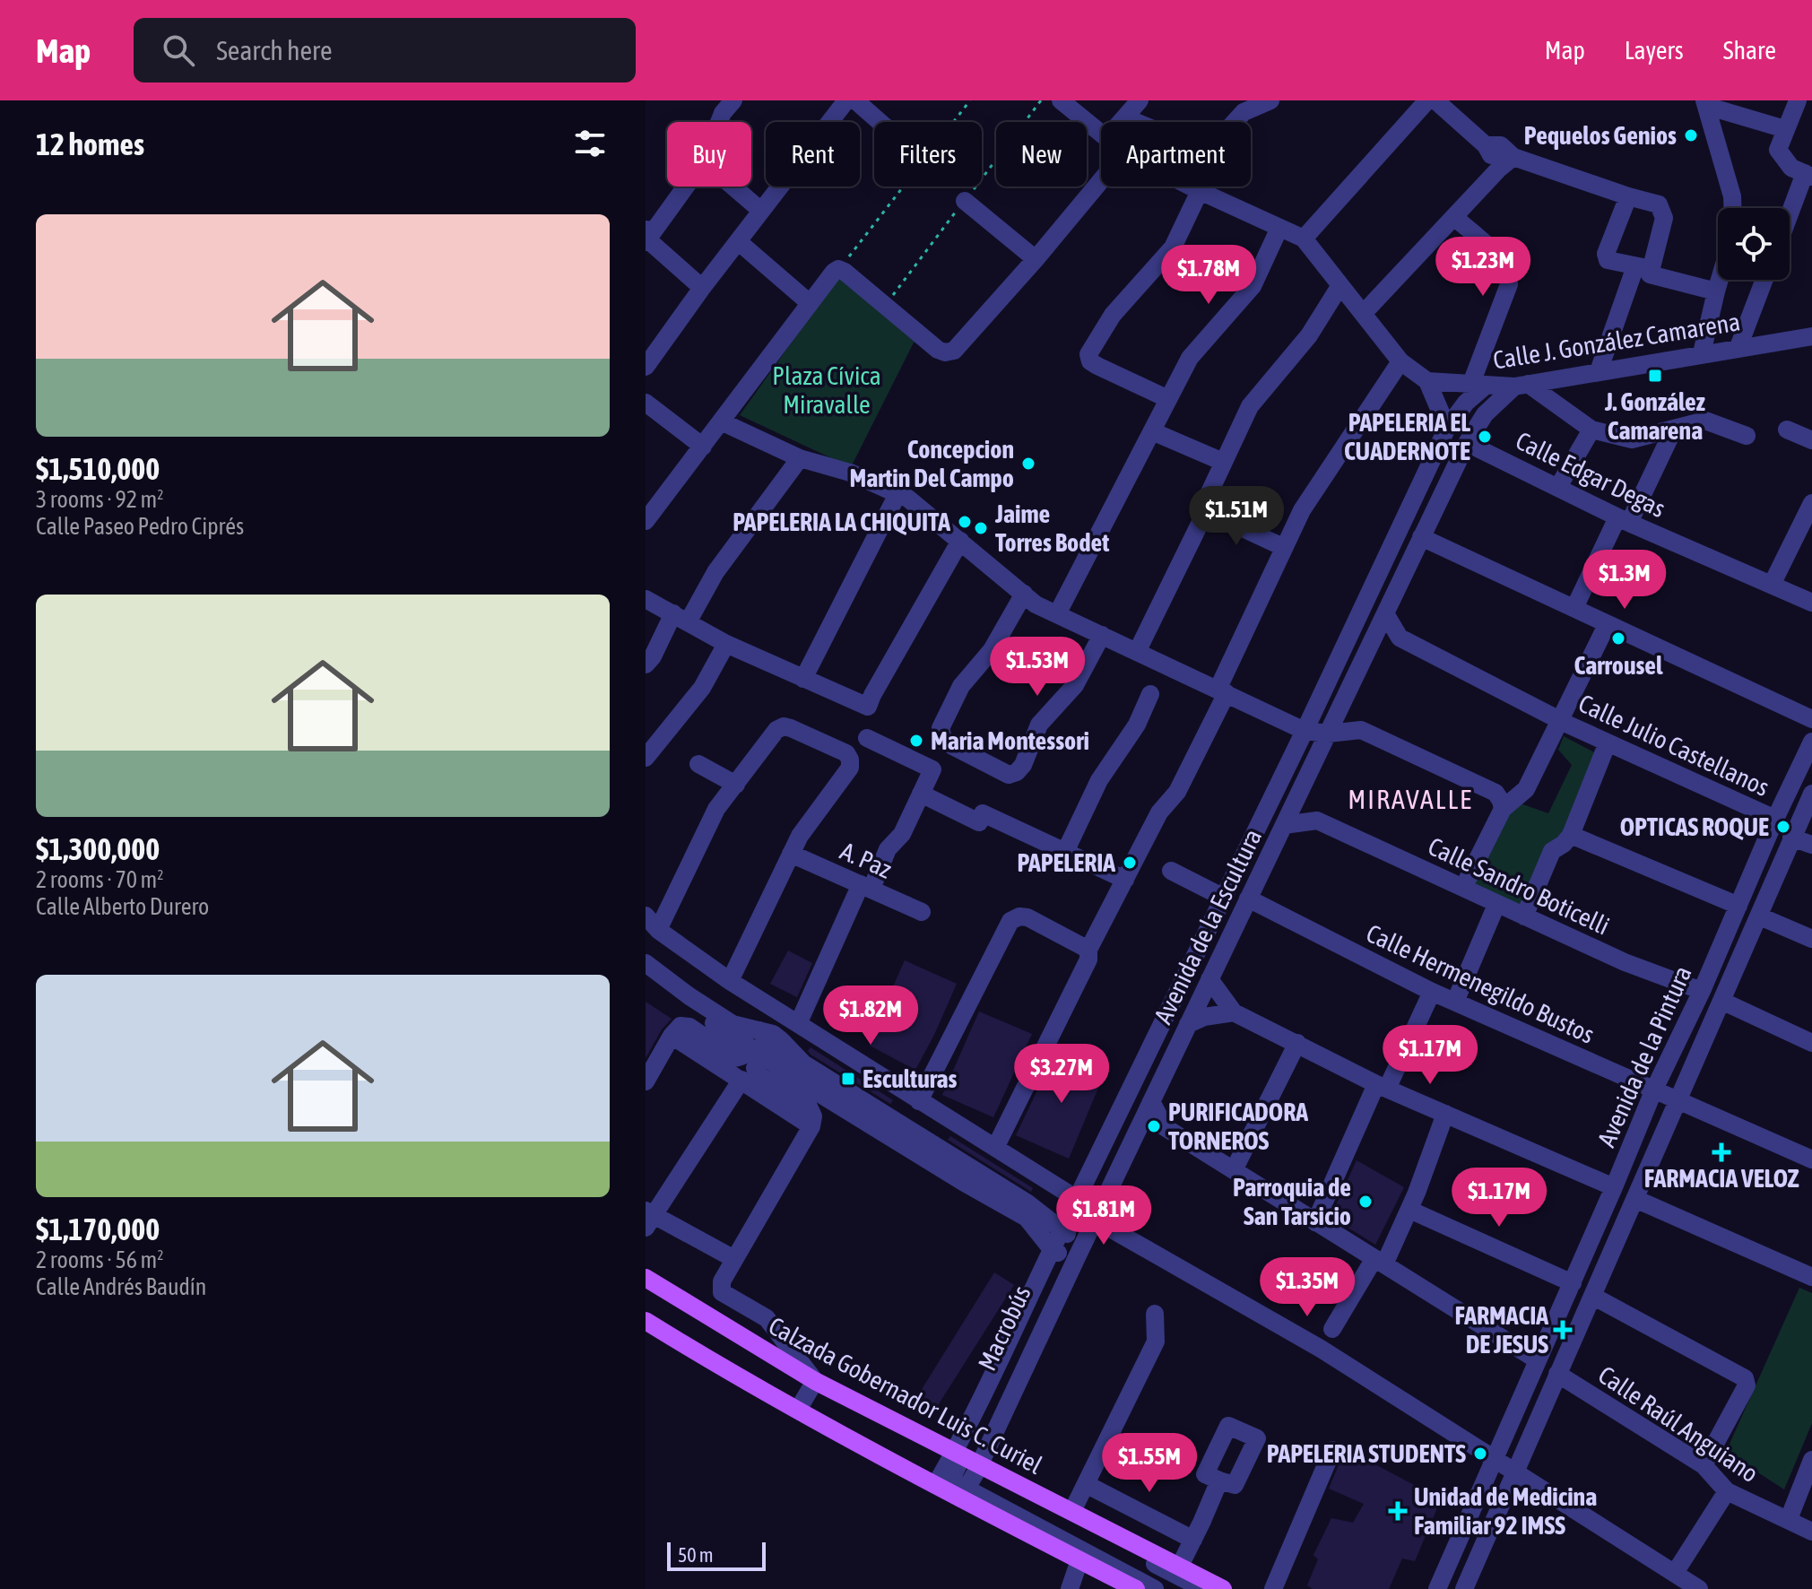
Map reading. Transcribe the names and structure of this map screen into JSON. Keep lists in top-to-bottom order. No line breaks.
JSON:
{"streets":{"main road":["Calzada Gobernador Luis C. Curiel"],"street":["Calle J. González Camarena","Calle Edgar Degas","Calle Julio Castellanos","A. Paz","Calle Sandro Boticelli","Avenida de la Escultura","Calle Hermenegildo Bustos","Avenida de la Pintura","Calle Raúl Anguiano"]},"crossings":[["Calle J. González Camarena","Avenida de la Escultura"],["Calle Edgar Degas","Avenida de la Escultura"],["Calle Julio Castellanos","Avenida de la Pintura"],["Calle Sandro Boticelli","Avenida de la Pintura"],["Avenida de la Escultura","Calle Hermenegildo Bustos"],["Avenida de la Escultura","Calzada Gobernador Luis C. Curiel"],["Calle Hermenegildo Bustos","Avenida de la Pintura"],["Avenida de la Pintura","Calle Raúl Anguiano"]],"districts":["MIRAVALLE"],"parks":["Plaza Cívica Miravalle"],"places":{"other":["Pequelos Genios","PAPELERIA EL CUADERNOTE","Concepcion Martin Del Campo","PAPELERIA LA CHIQUITA","Jaime Torres Bodet","Carrousel","Maria Montessori","OPTICAS ROQUE","PAPELERIA","PURIFICADORA TORNEROS","Parroquia de San Tarsicio","PAPELERIA STUDENTS"],"transit":["J. González Camarena","Esculturas"],"health":["FARMACIA VELOZ","FARMACIA DE JESUS","Unidad de Medicina Familiar 92 IMSS"]},"scale_bar":"50 m","page":{"header":"Map","search":"Search here","nav":["Map","Layers","Share"],"heading":"12 homes","chip":["Buy","Rent","Filters","New","Apartment"],"list":[{"name":"$1,510,000","note":"3 rooms · 92 m² · Calle Paseo Pedro Ciprés"},{"name":"$1,300,000","note":"2 rooms · 70 m² · Calle Alberto Durero"},{"name":"$1,170,000","note":"2 rooms · 56 m² · Calle Andrés Baudín"}],"price":["$1.23M","$1.78M","$1.51M","$1.3M","$1.53M","$1.82M","$1.17M","$3.27M","$1.17M","$1.81M","$1.35M","$1.55M"],"scale":"50 m"}}
